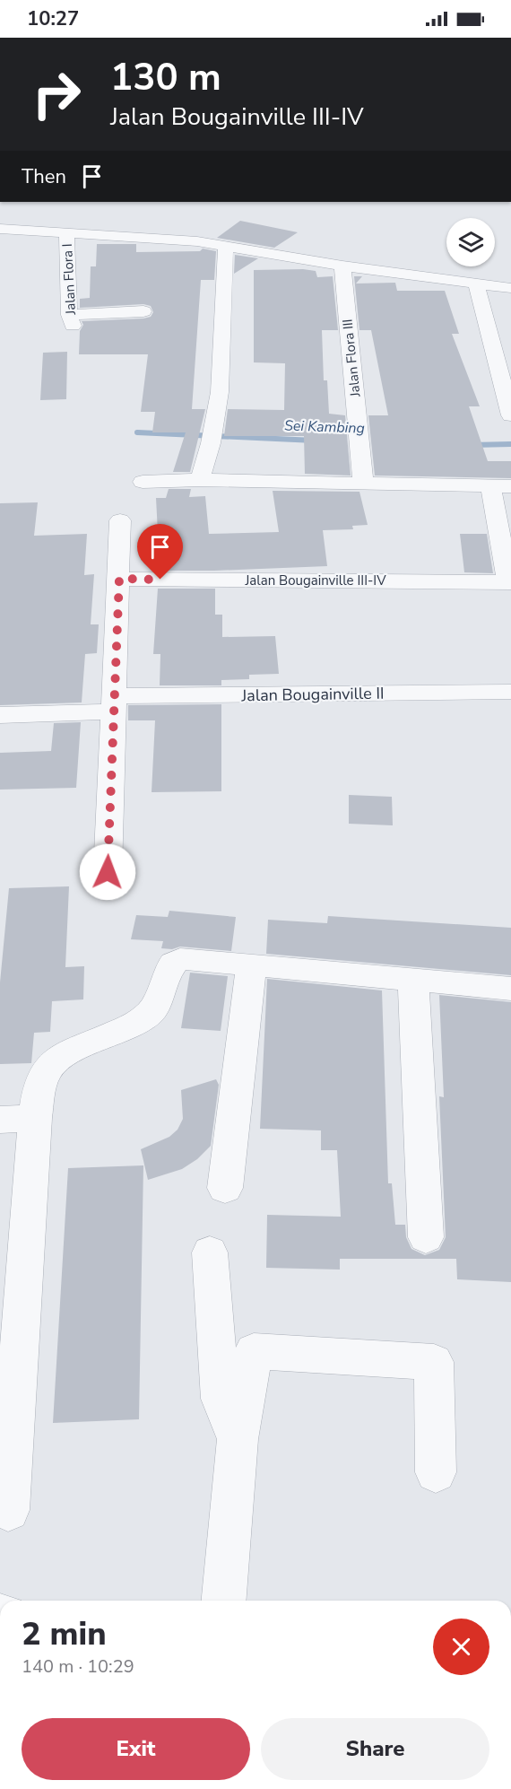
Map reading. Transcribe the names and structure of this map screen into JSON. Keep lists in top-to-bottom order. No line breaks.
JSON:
{"streets":{"street":["Jalan Flora I","Jalan Flora III","Jalan Bougainville III-IV","Jalan Bougainville II"]},"water":["Sei Kambing"],"page":{"status":"10:27","turn":["130 m","Jalan Bougainville III-IV"],"then":"Then","heading":["2 min","140 m · 10:29"],"buttons":["Exit","Share"]}}
